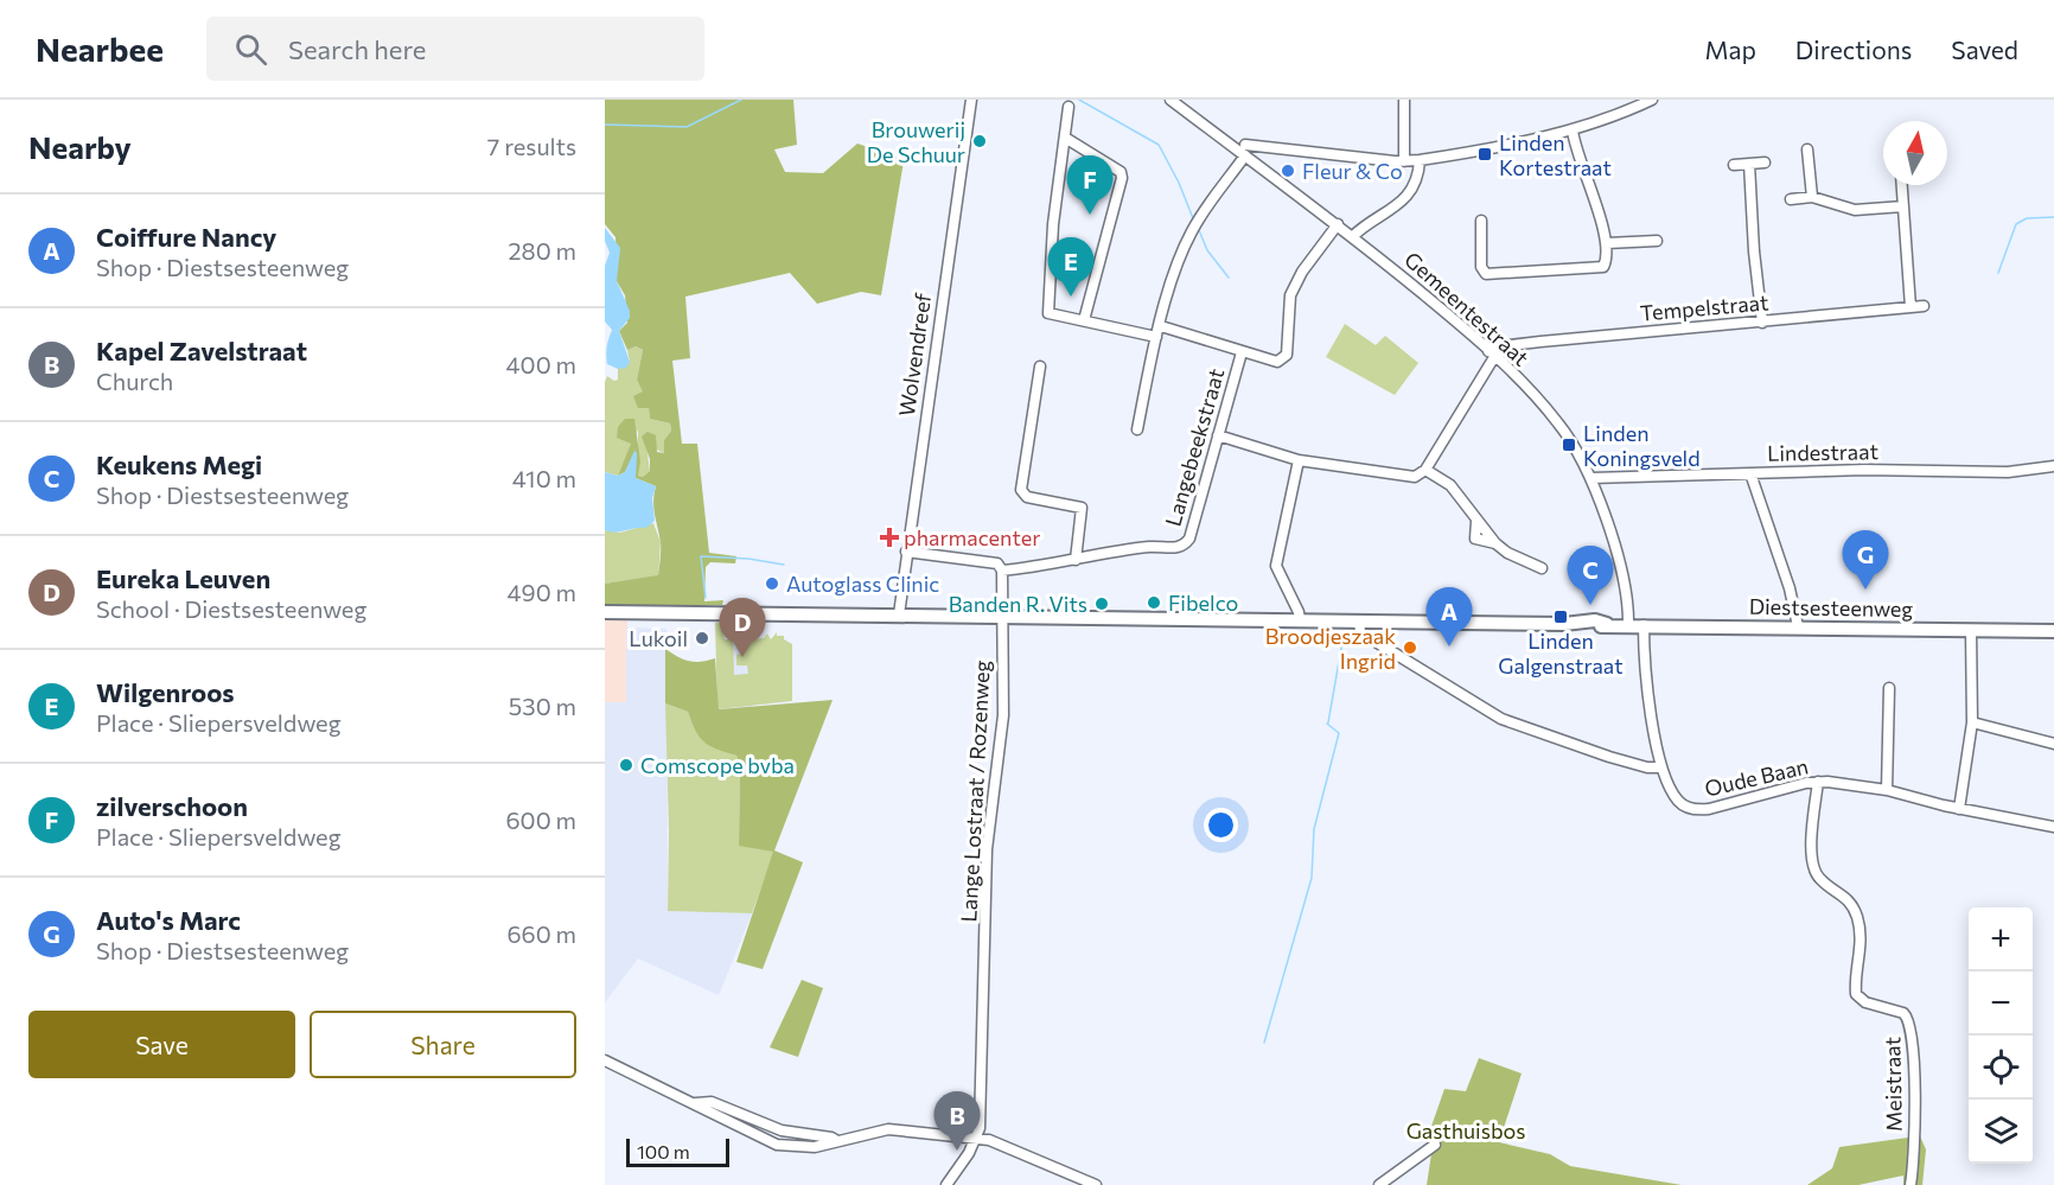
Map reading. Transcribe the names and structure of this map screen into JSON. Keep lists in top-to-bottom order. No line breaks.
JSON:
{"streets":{"main road":["Diestsesteenweg"],"street":["Tempelstraat","Gemeentestraat","Wolvendreef","Langebeekstraat","Lindestraat","Oude Baan","Lange Lostraat / Rozenweg","Meistraat"]},"crossings":[["Tempelstraat","Gemeentestraat"],["Gemeentestraat","Lindestraat"],["Gemeentestraat","Diestsesteenweg"],["Wolvendreef","Diestsesteenweg"],["Diestsesteenweg","Oude Baan"],["Diestsesteenweg","Lange Lostraat / Rozenweg"],["Oude Baan","Meistraat"]],"parks":["Gasthuisbos"],"places":{"other":["Brouwerij De Schuur","Fleur & Co","Autoglass Clinic","Fibelco","Banden R. Vits","Lukoil","Broodjeszaak Ingrid","Comscope bvba"],"transit":["Linden Kortestraat","Linden Koningsveld","Linden Galgenstraat"],"health":["pharmacenter"]},"scale_bar":"100 m","north":"top","page":{"header":"Nearbee","search":"Search here","nav":["Map","Directions","Saved"],"heading":["Nearby","7 results"],"pins":["F","E","G","C","A","D","B"],"list":[{"mark":"A","name":"Coiffure Nancy","note":"Shop · Diestsesteenweg","value":"280 m"},{"mark":"B","name":"Kapel Zavelstraat","note":"Church","value":"400 m"},{"mark":"C","name":"Keukens Megi","note":"Shop · Diestsesteenweg","value":"410 m"},{"mark":"D","name":"Eureka Leuven","note":"School · Diestsesteenweg","value":"490 m"},{"mark":"E","name":"Wilgenroos","note":"Place · Sliepersveldweg","value":"530 m"},{"mark":"F","name":"zilverschoon","note":"Place · Sliepersveldweg","value":"600 m"},{"mark":"G","name":"Auto's Marc","note":"Shop · Diestsesteenweg","value":"660 m"}],"map_buttons":["+","−"],"buttons":["Save","Share"],"scale":"100 m"}}
